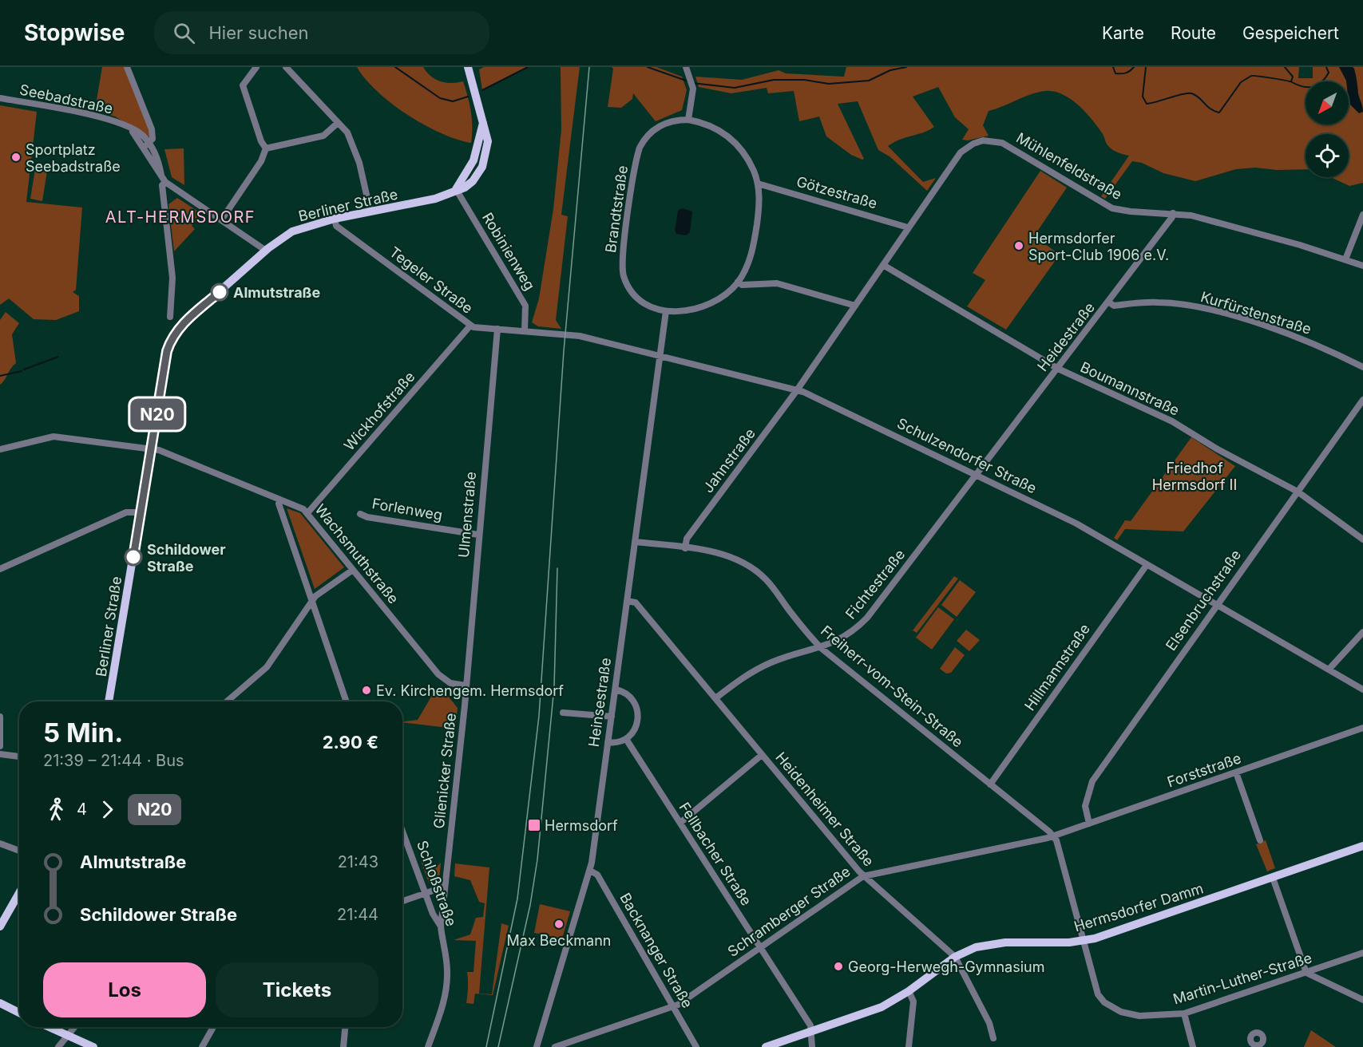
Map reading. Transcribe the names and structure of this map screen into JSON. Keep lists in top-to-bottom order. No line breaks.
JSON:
{"streets":{"main road":["Berliner Straße","Hermsdorfer Damm"],"street":["Seebadstraße","Mühlenfeldstraße","Götzestraße","Brandtstraße","Robinienweg","Tegeler Straße","Kurfürstenstraße","Heidestraße","Boumannstraße","Wickhofstraße","Schulzendorfer Straße","Jahnstraße","Forlenweg","Ulmenstraße","Wachsmuthstraße","Fichtestraße","Elsenbruchstraße","Hillmannstraße","Freiherr-vom-Stein-Straße","Heinsestraße","Forststraße","Glienicker Straße","Heidenheimer Straße","Fellbacher Straße","Schloßstraße","Schramberger Straße","Backnanger Straße","Martin-Luther-Straße"]},"crossings":[["Mühlenfeldstraße","Götzestraße"],["Mühlenfeldstraße","Heidestraße"],["Mühlenfeldstraße","Boumannstraße"],["Mühlenfeldstraße","Schulzendorfer Straße"],["Mühlenfeldstraße","Jahnstraße"],["Götzestraße","Brandtstraße"],["Berliner Straße","Robinienweg"],["Berliner Straße","Tegeler Straße"],["Berliner Straße","Wachsmuthstraße"],["Robinienweg","Tegeler Straße"],["Robinienweg","Schulzendorfer Straße"],["Tegeler Straße","Wickhofstraße"],["Tegeler Straße","Schulzendorfer Straße"],["Tegeler Straße","Ulmenstraße"],["Kurfürstenstraße","Heidestraße"],["Heidestraße","Boumannstraße"],["Heidestraße","Schulzendorfer Straße"],["Heidestraße","Fichtestraße"],["Boumannstraße","Elsenbruchstraße"],["Wickhofstraße","Wachsmuthstraße"],["Schulzendorfer Straße","Jahnstraße"],["Schulzendorfer Straße","Fichtestraße"],["Schulzendorfer Straße","Elsenbruchstraße"],["Schulzendorfer Straße","Hillmannstraße"],["Schulzendorfer Straße","Heinsestraße"],["Jahnstraße","Freiherr-vom-Stein-Straße"],["Forlenweg","Ulmenstraße"],["Ulmenstraße","Wachsmuthstraße"],["Ulmenstraße","Glienicker Straße"],["Fichtestraße","Freiherr-vom-Stein-Straße"],["Fichtestraße","Heidenheimer Straße"],["Elsenbruchstraße","Forststraße"],["Hillmannstraße","Freiherr-vom-Stein-Straße"],["Freiherr-vom-Stein-Straße","Heinsestraße"],["Freiherr-vom-Stein-Straße","Forststraße"],["Freiherr-vom-Stein-Straße","Schramberger Straße"],["Freiherr-vom-Stein-Straße","Martin-Luther-Straße"],["Heinsestraße","Heidenheimer Straße"],["Heinsestraße","Backnanger Straße"],["Forststraße","Schramberger Straße"],["Forststraße","Martin-Luther-Straße"],["Glienicker Straße","Schloßstraße"],["Heidenheimer Straße","Hermsdorfer Damm"],["Heidenheimer Straße","Schramberger Straße"],["Fellbacher Straße","Hermsdorfer Damm"],["Fellbacher Straße","Schramberger Straße"],["Hermsdorfer Damm","Martin-Luther-Straße"],["Schramberger Straße","Backnanger Straße"],["Schramberger Straße","Martin-Luther-Straße"]],"districts":["ALT-HERMSDORF"],"parks":["Friedhof Hermsdorf II"],"places":{"other":["Sportplatz Seebadstraße","Hermsdorfer Sport-Club 1906 e.V.","Almutstraße","Schildower Straße","Ev. Kirchengem. Hermsdorf","Max Beckmann","Georg-Herwegh-Gymnasium"],"transit":["Hermsdorf"]},"lines":["bus line N20"],"north":"bottom left","page":{"header":"Stopwise","search":"Hier suchen","nav":["Karte","Route","Gespeichert"],"on_map":"N20","heading":["5 Min.","21:39 – 21:44 · Bus","2.90 €"],"legs":["4","N20"],"list":[{"name":"Almutstraße","value":"21:43"},{"name":"Schildower Straße","value":"21:44"}],"buttons":["Los","Tickets"]}}
